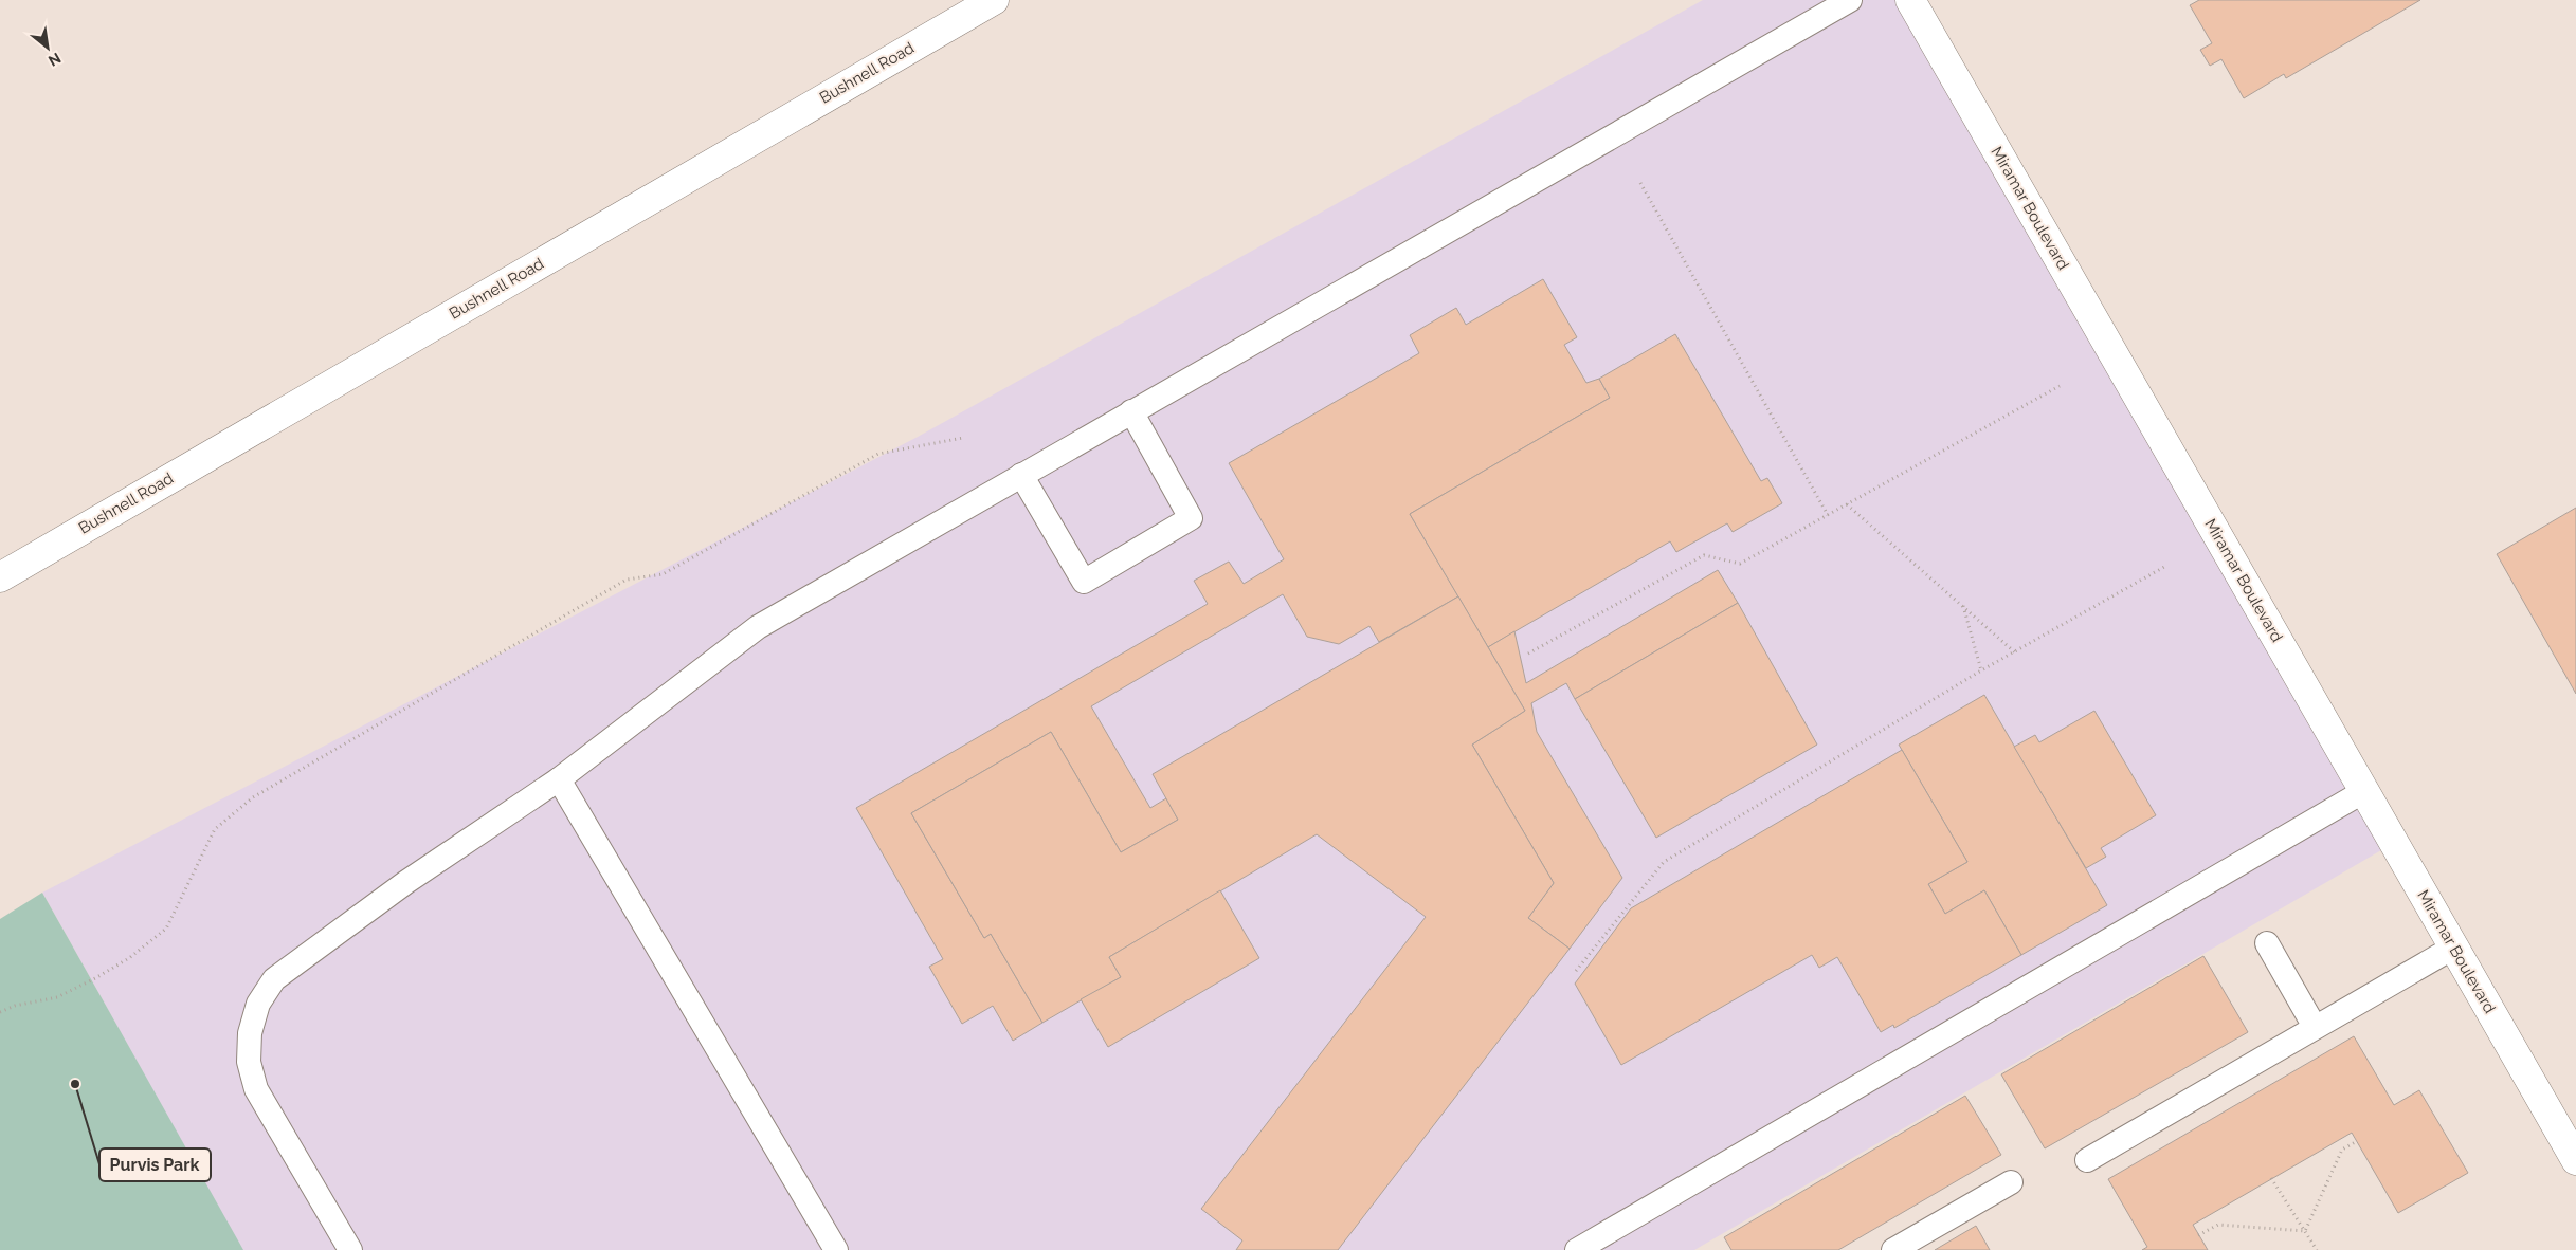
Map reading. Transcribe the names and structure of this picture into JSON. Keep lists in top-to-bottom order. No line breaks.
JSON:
{"streets":{"street":["Bushnell Road","Miramar Boulevard"]},"places":["Purvis Park"],"north":"bottom right"}
